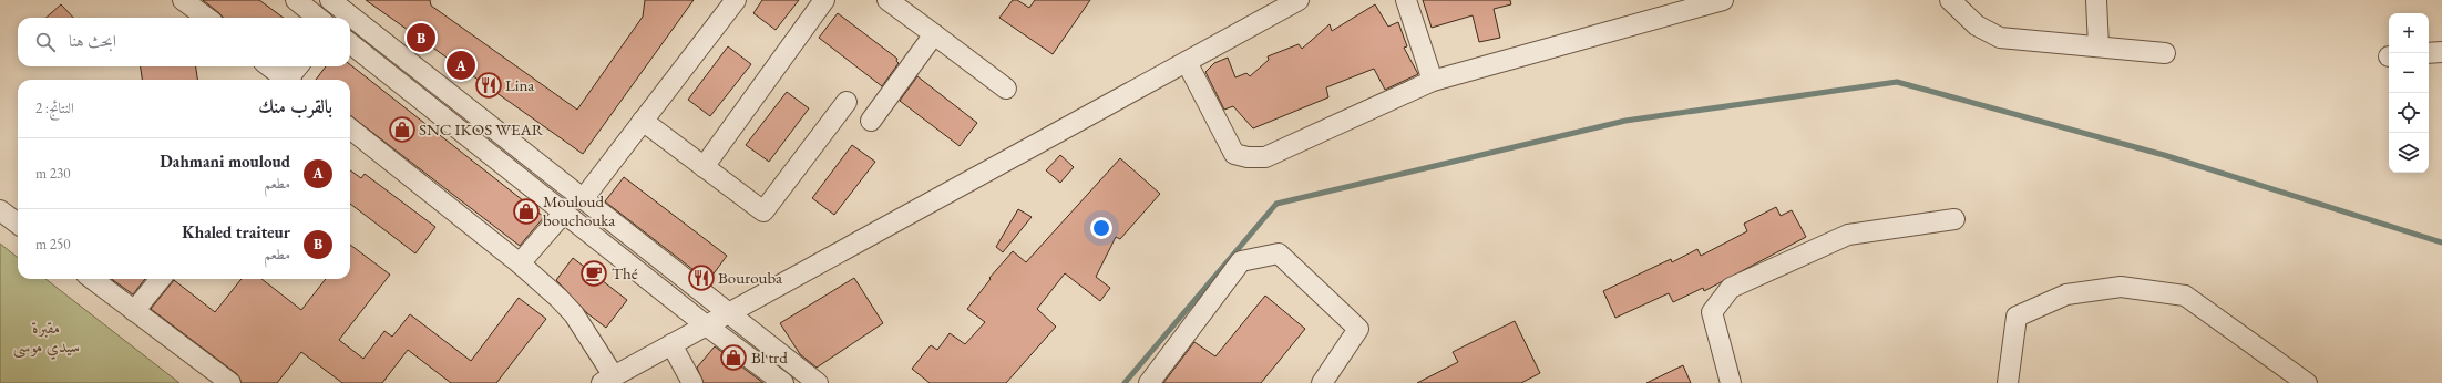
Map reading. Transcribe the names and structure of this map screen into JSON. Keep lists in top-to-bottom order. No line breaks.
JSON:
{"parks":["مقبرة سيدي موسى"],"places":{"restaurant":["Lina","Bourouba"],"shop":["SNC IKOS WEAR","Mouloud bouchouka","Bl trd"],"cafe":["Thé"]},"page":{"map_buttons":["+","−"],"search":"ابحث هنا","pins":["B","A"],"heading":["بالقرب منك","النتائج: 2"],"list":[{"mark":"A","name":"Dahmani mouloud","note":"مطعم","value":"230 m"},{"mark":"B","name":"Khaled traiteur","note":"مطعم","value":"250 m"}]}}
